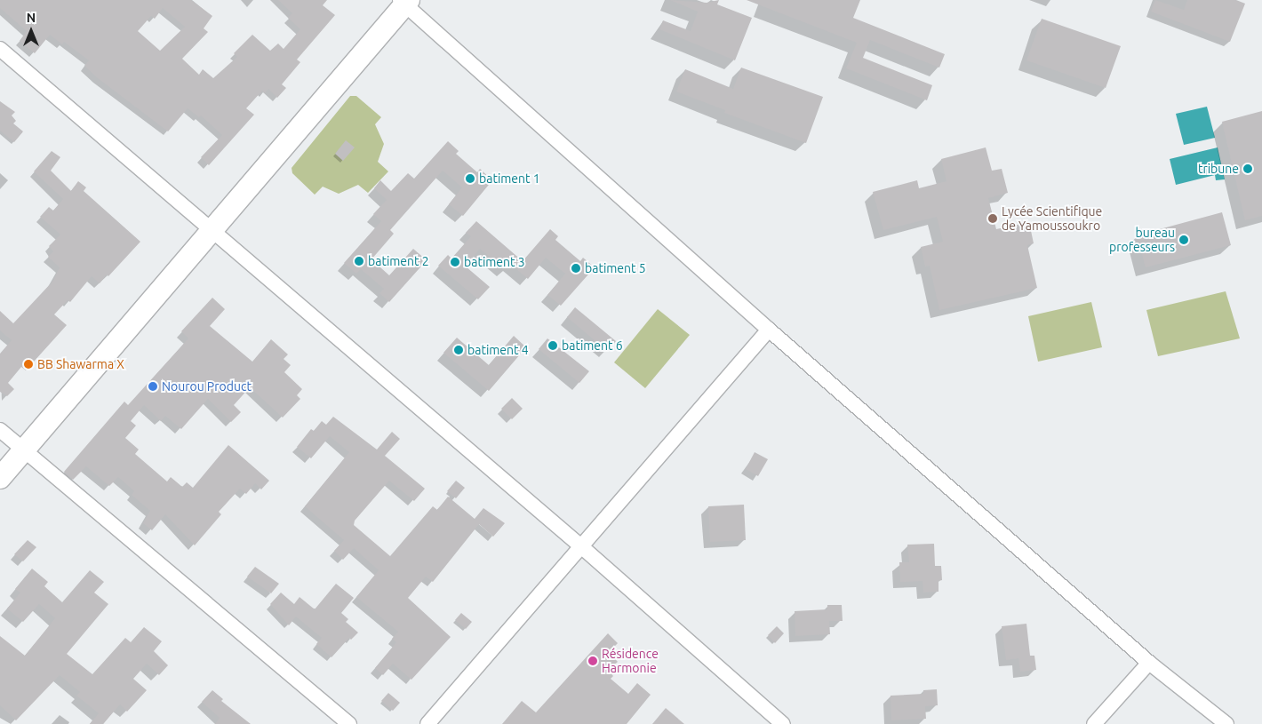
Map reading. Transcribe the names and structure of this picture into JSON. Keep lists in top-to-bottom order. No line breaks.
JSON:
{"places":["tribune","batiment 1","Lycée Scientifique de Yamoussoukro","bureau professeurs","batiment 2","batiment 3","batiment 5","batiment 6","batiment 4","BB Shawarma X","Nourou Product","Résidence Harmonie"],"north":"top"}
